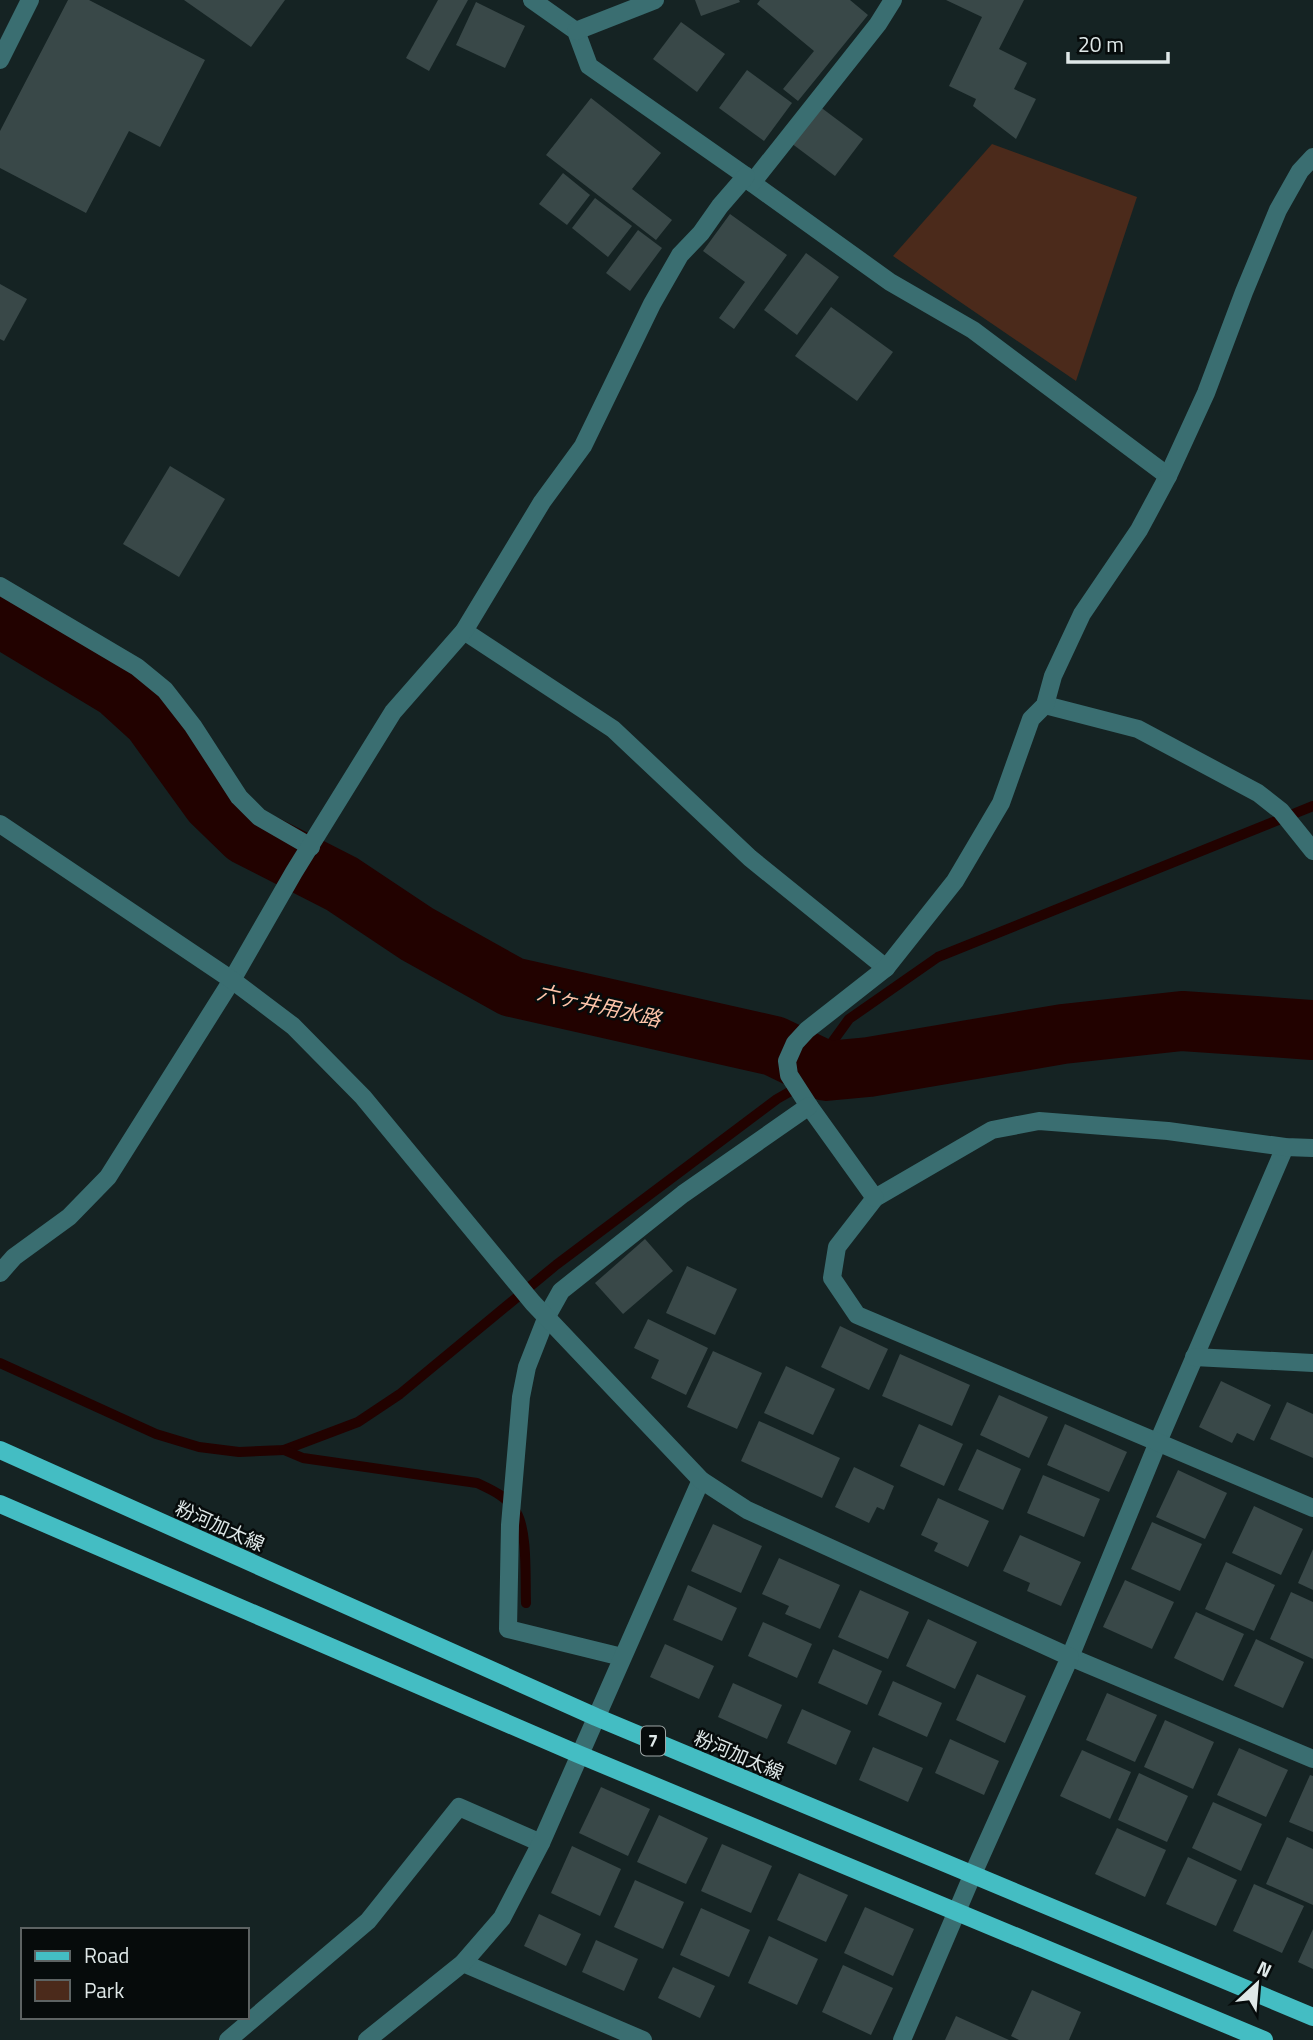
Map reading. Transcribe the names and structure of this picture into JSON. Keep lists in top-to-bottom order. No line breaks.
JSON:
{"streets":{"main road":["粉河加太線","7"]},"water":["六ヶ井用水路"],"legend":["Road","Park"],"scale_bar":"20 m","north":"top right"}
